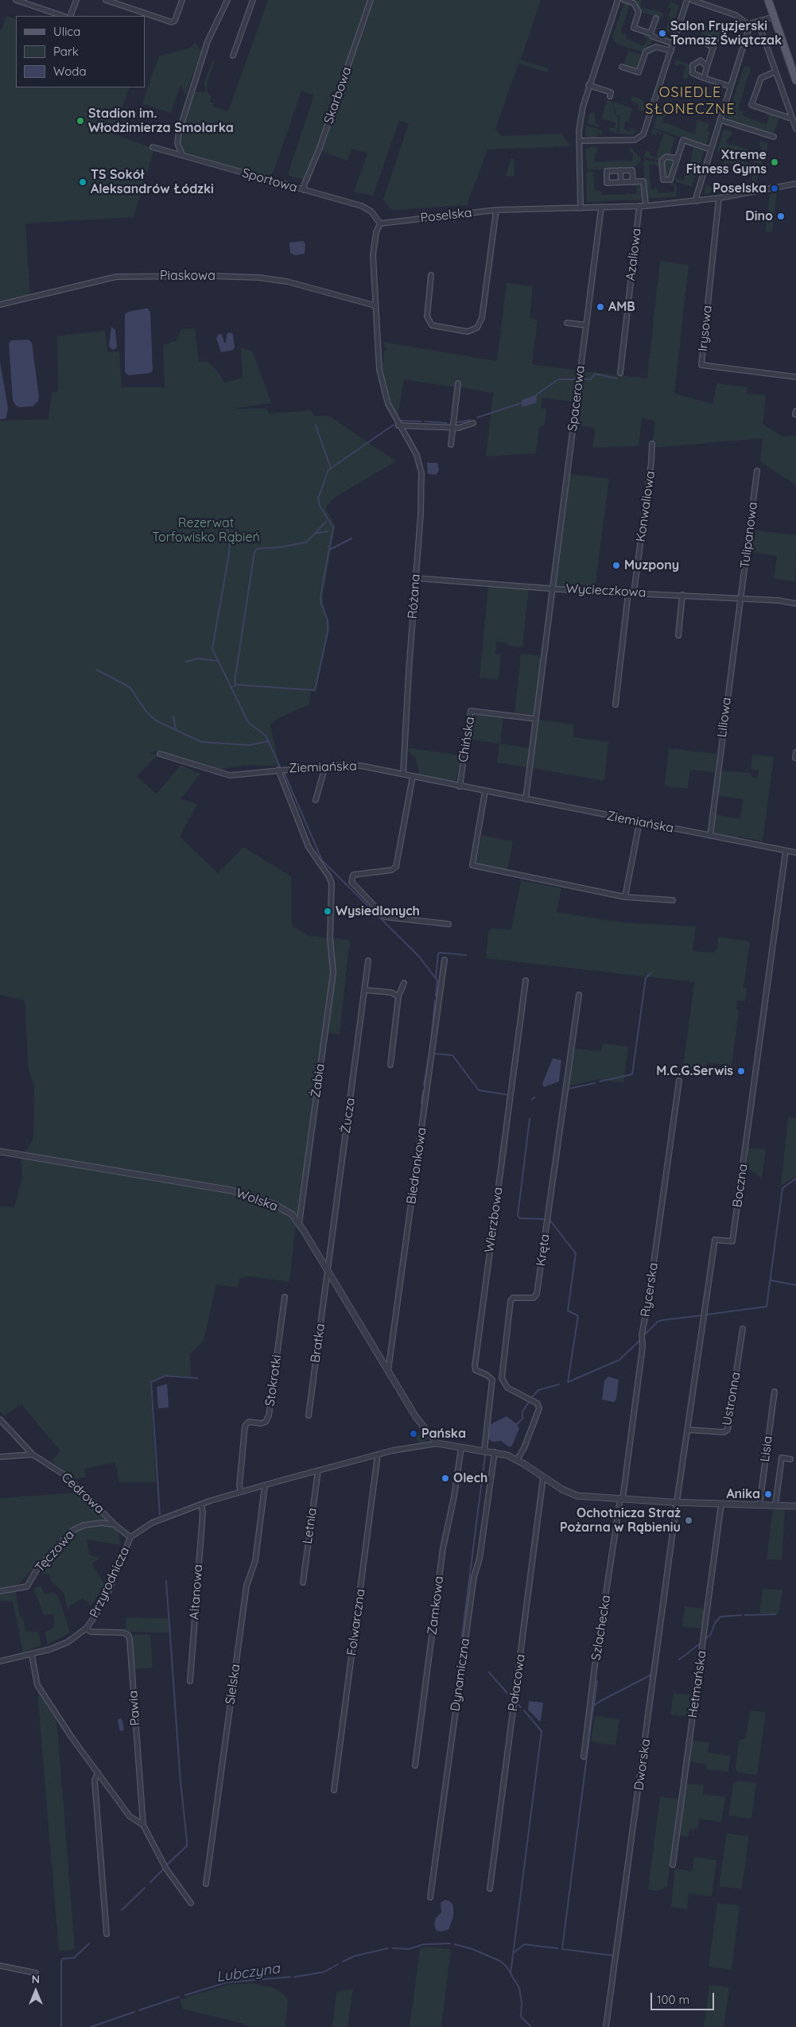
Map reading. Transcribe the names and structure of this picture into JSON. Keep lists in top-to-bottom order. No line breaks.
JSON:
{"streets":{"street":["Skarbowa","Sportowa","Poselska","Azaliowa","Piaskowa","Irysowa","Spacerowa","Konwaliowa","Tulipanowa","Wycieczkowa","Różana","Liliowa","Chińska","Ziemiańska","Żabia","Żucza","Biedronkowa","Boczna","Wolska","Wierzbowa","Kręta","Rycerska","Bratka","Stokrotki","Ustronna","Lisia","Cedrowa","Letnia","Tęczowa","Przyrodnicza","Altanowa","Zamkowa","Folwarczna","Szlachecka","Dynamiczna","Pałacowa","Sielska","Hetmańska","Pawia","Dworska"]},"crossings":[["Skarbowa","Sportowa"],["Sportowa","Poselska"],["Sportowa","Różana"],["Poselska","Azaliowa"],["Poselska","Irysowa"],["Poselska","Spacerowa"],["Poselska","Różana"],["Piaskowa","Różana"],["Spacerowa","Wycieczkowa"],["Konwaliowa","Wycieczkowa"],["Tulipanowa","Wycieczkowa"],["Tulipanowa","Liliowa"],["Wycieczkowa","Różana"],["Wycieczkowa","Liliowa"],["Różana","Ziemiańska"],["Liliowa","Ziemiańska"],["Chińska","Ziemiańska"],["Ziemiańska","Żabia"],["Ziemiańska","Boczna"],["Żabia","Wolska"],["Żucza","Wolska"],["Żucza","Bratka"],["Biedronkowa","Wolska"],["Boczna","Ustronna"],["Boczna","Dworska"],["Wolska","Bratka"],["Rycerska","Szlachecka"],["Cedrowa","Tęczowa"],["Cedrowa","Przyrodnicza"],["Przyrodnicza","Pawia"]],"districts":["OSIEDLE SŁONECZNE"],"water":["Lubczyna"],"parks":["Rezerwat Torfowisko Rąbień"],"places":["Salon Fryzjerski Tomasz Świątczak","Stadion im. Włodzimierza Smolarka","Xtreme Fitness Gyms","TS Sokół Aleksandrów Łódzki","Poselska","Dino","AMB","Muzpony","Wysiedlonych","M.C.G.Serwis","Pańska","Olech","Anika","Ochotnicza Straż Pożarna w Rąbieniu"],"legend":["Ulica","Park","Woda"],"scale_bar":"100 m","north":"top"}
